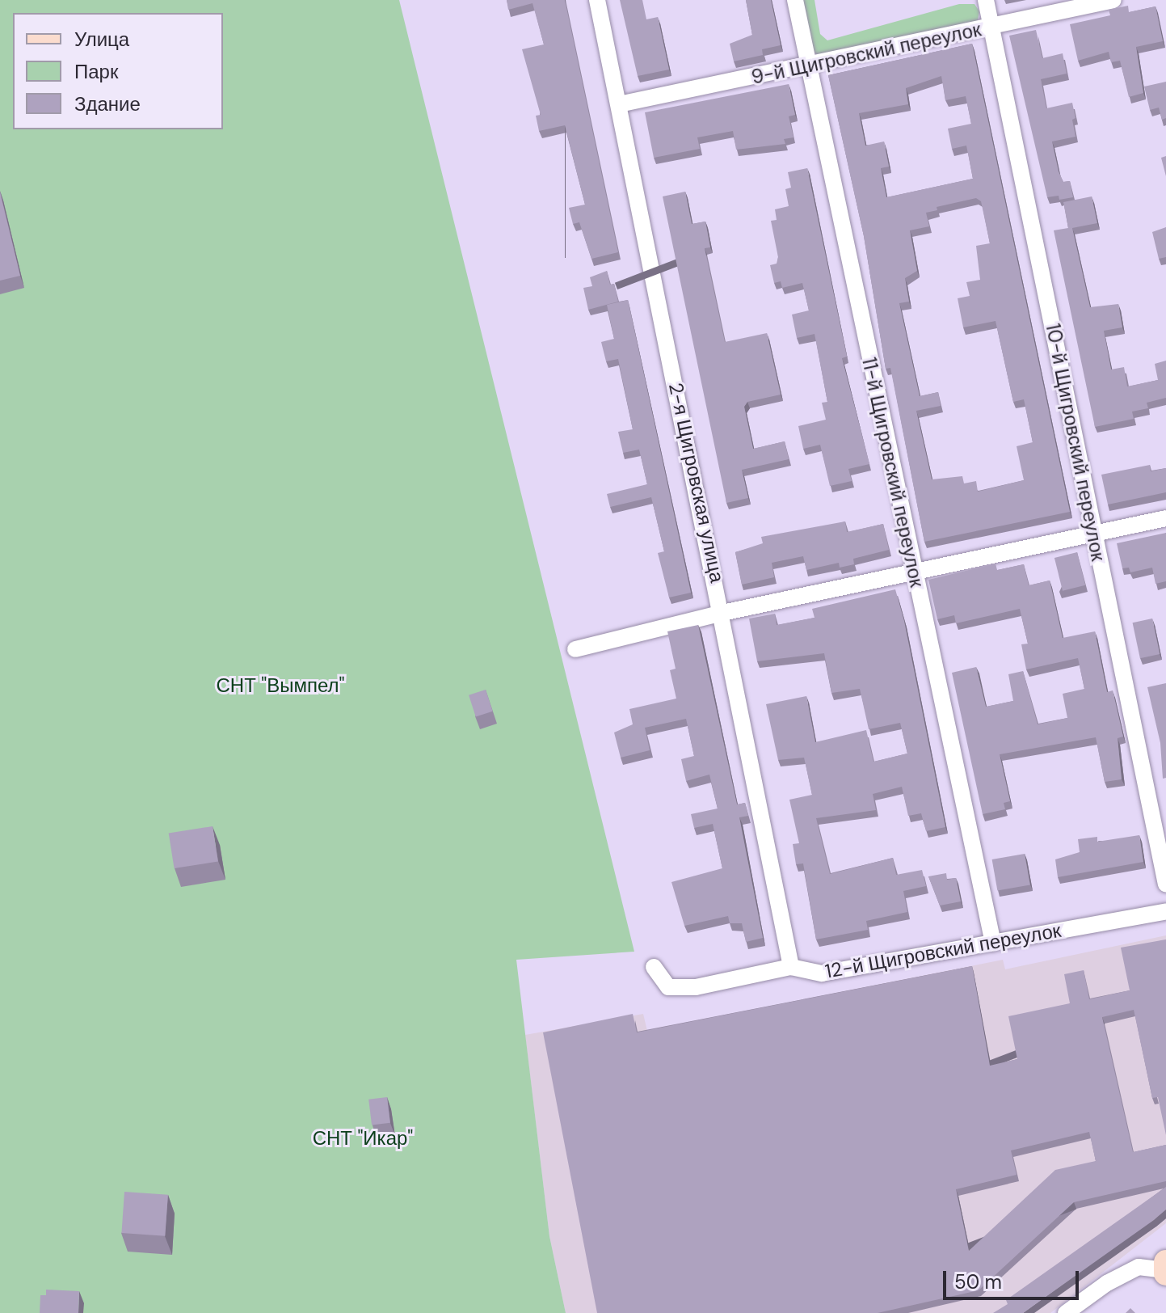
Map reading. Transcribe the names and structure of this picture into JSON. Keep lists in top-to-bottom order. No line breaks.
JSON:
{"streets":{"street":["9-й Щигровский переулок","10-й Щигровский переулок","11-й Щигровский переулок","2-я Щигровская улица","12-й Щигровский переулок"]},"crossings":[["9-й Щигровский переулок","10-й Щигровский переулок"],["9-й Щигровский переулок","11-й Щигровский переулок"],["9-й Щигровский переулок","2-я Щигровская улица"],["11-й Щигровский переулок","12-й Щигровский переулок"],["2-я Щигровская улица","12-й Щигровский переулок"]],"parks":["СНТ \"Вымпел\"","СНТ \"Икар\""],"legend":["Улица","Парк","Здание"],"scale_bar":"50 m"}
